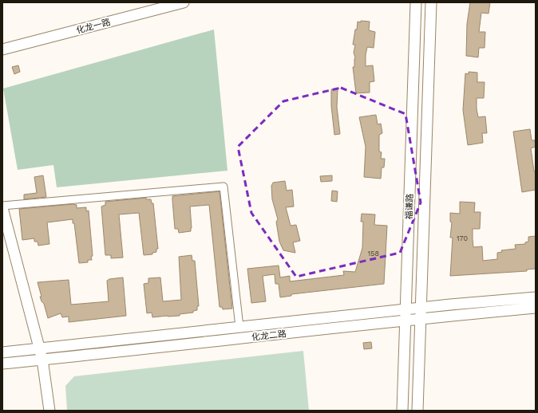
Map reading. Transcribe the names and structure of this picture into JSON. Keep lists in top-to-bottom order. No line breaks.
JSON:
{"streets":{"street":["化龙一路","福谦路","化龙二路"]},"crossings":[["福谦路","化龙二路"]],"house_numbers":["170","158"]}
